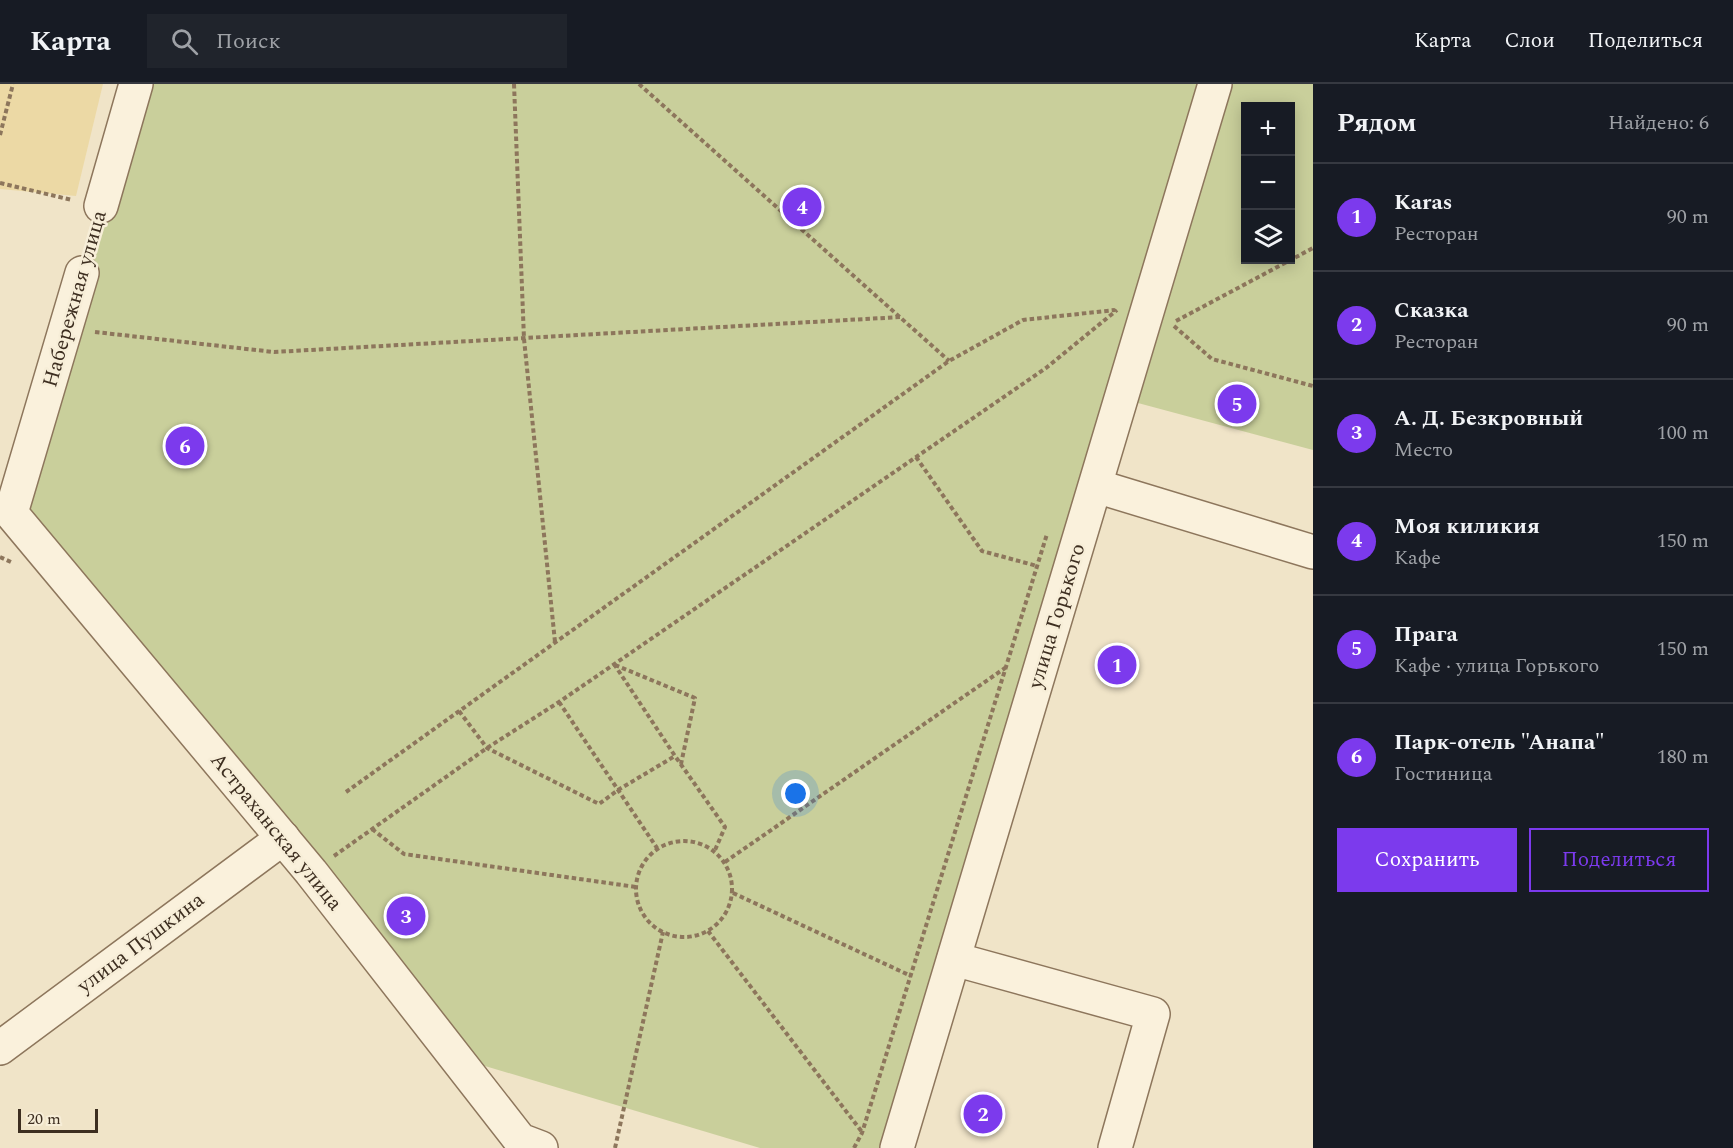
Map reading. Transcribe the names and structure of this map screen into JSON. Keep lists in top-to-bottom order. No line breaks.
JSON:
{"streets":{"street":["Набережная улица","улица Горького","Астраханская улица","улица Пушкина"]},"crossings":[["Набережная улица","Астраханская улица"],["Астраханская улица","улица Пушкина"]],"scale_bar":"20 m","page":{"header":"Карта","search":"Поиск","nav":["Карта","Слои","Поделиться"],"heading":["Рядом","Найдено: 6"],"map_buttons":["+","−"],"list":[{"mark":"1","name":"Karas","note":"Ресторан","value":"90 m"},{"mark":"2","name":"Сказка","note":"Ресторан","value":"90 m"},{"mark":"3","name":"А. Д. Безкровный","note":"Место","value":"100 m"},{"mark":"4","name":"Моя киликия","note":"Кафе","value":"150 m"},{"mark":"5","name":"Прага","note":"Кафе · улица Горького","value":"150 m"},{"mark":"6","name":"Парк-отель \"Анапа\"","note":"Гостиница","value":"180 m"}],"pins":["4","5","6","1","3","2"],"buttons":["Сохранить","Поделиться"],"scale":"20 m"}}
